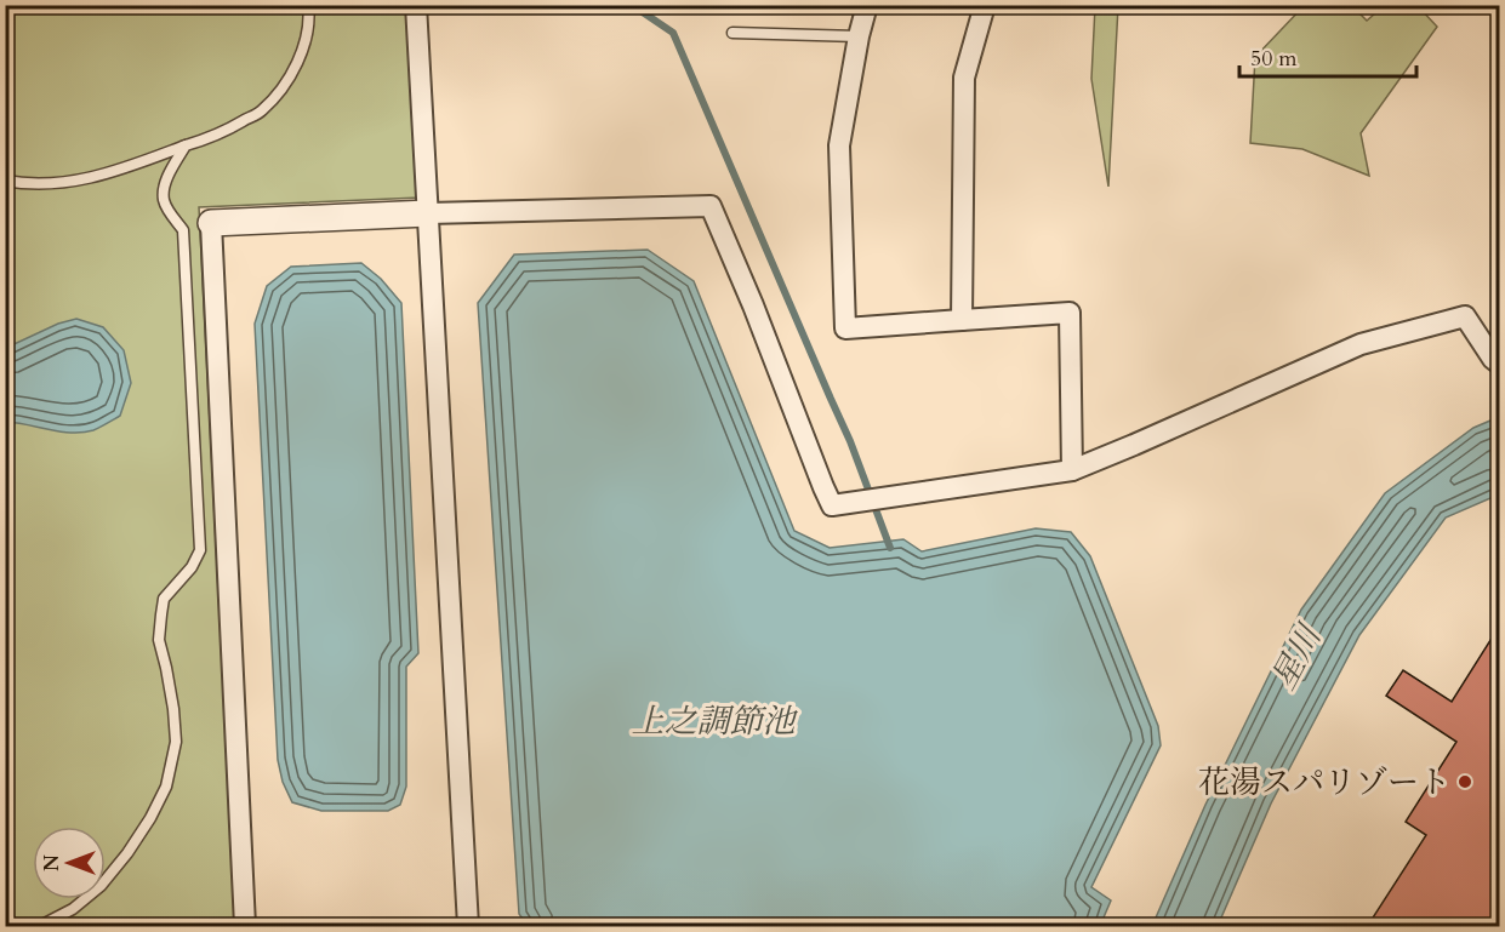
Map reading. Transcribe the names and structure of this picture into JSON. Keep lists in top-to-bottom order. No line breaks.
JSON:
{"water":["星川","上之調節池"],"places":["花湯スパリゾート"],"scale_bar":"50 m","north":"left"}
